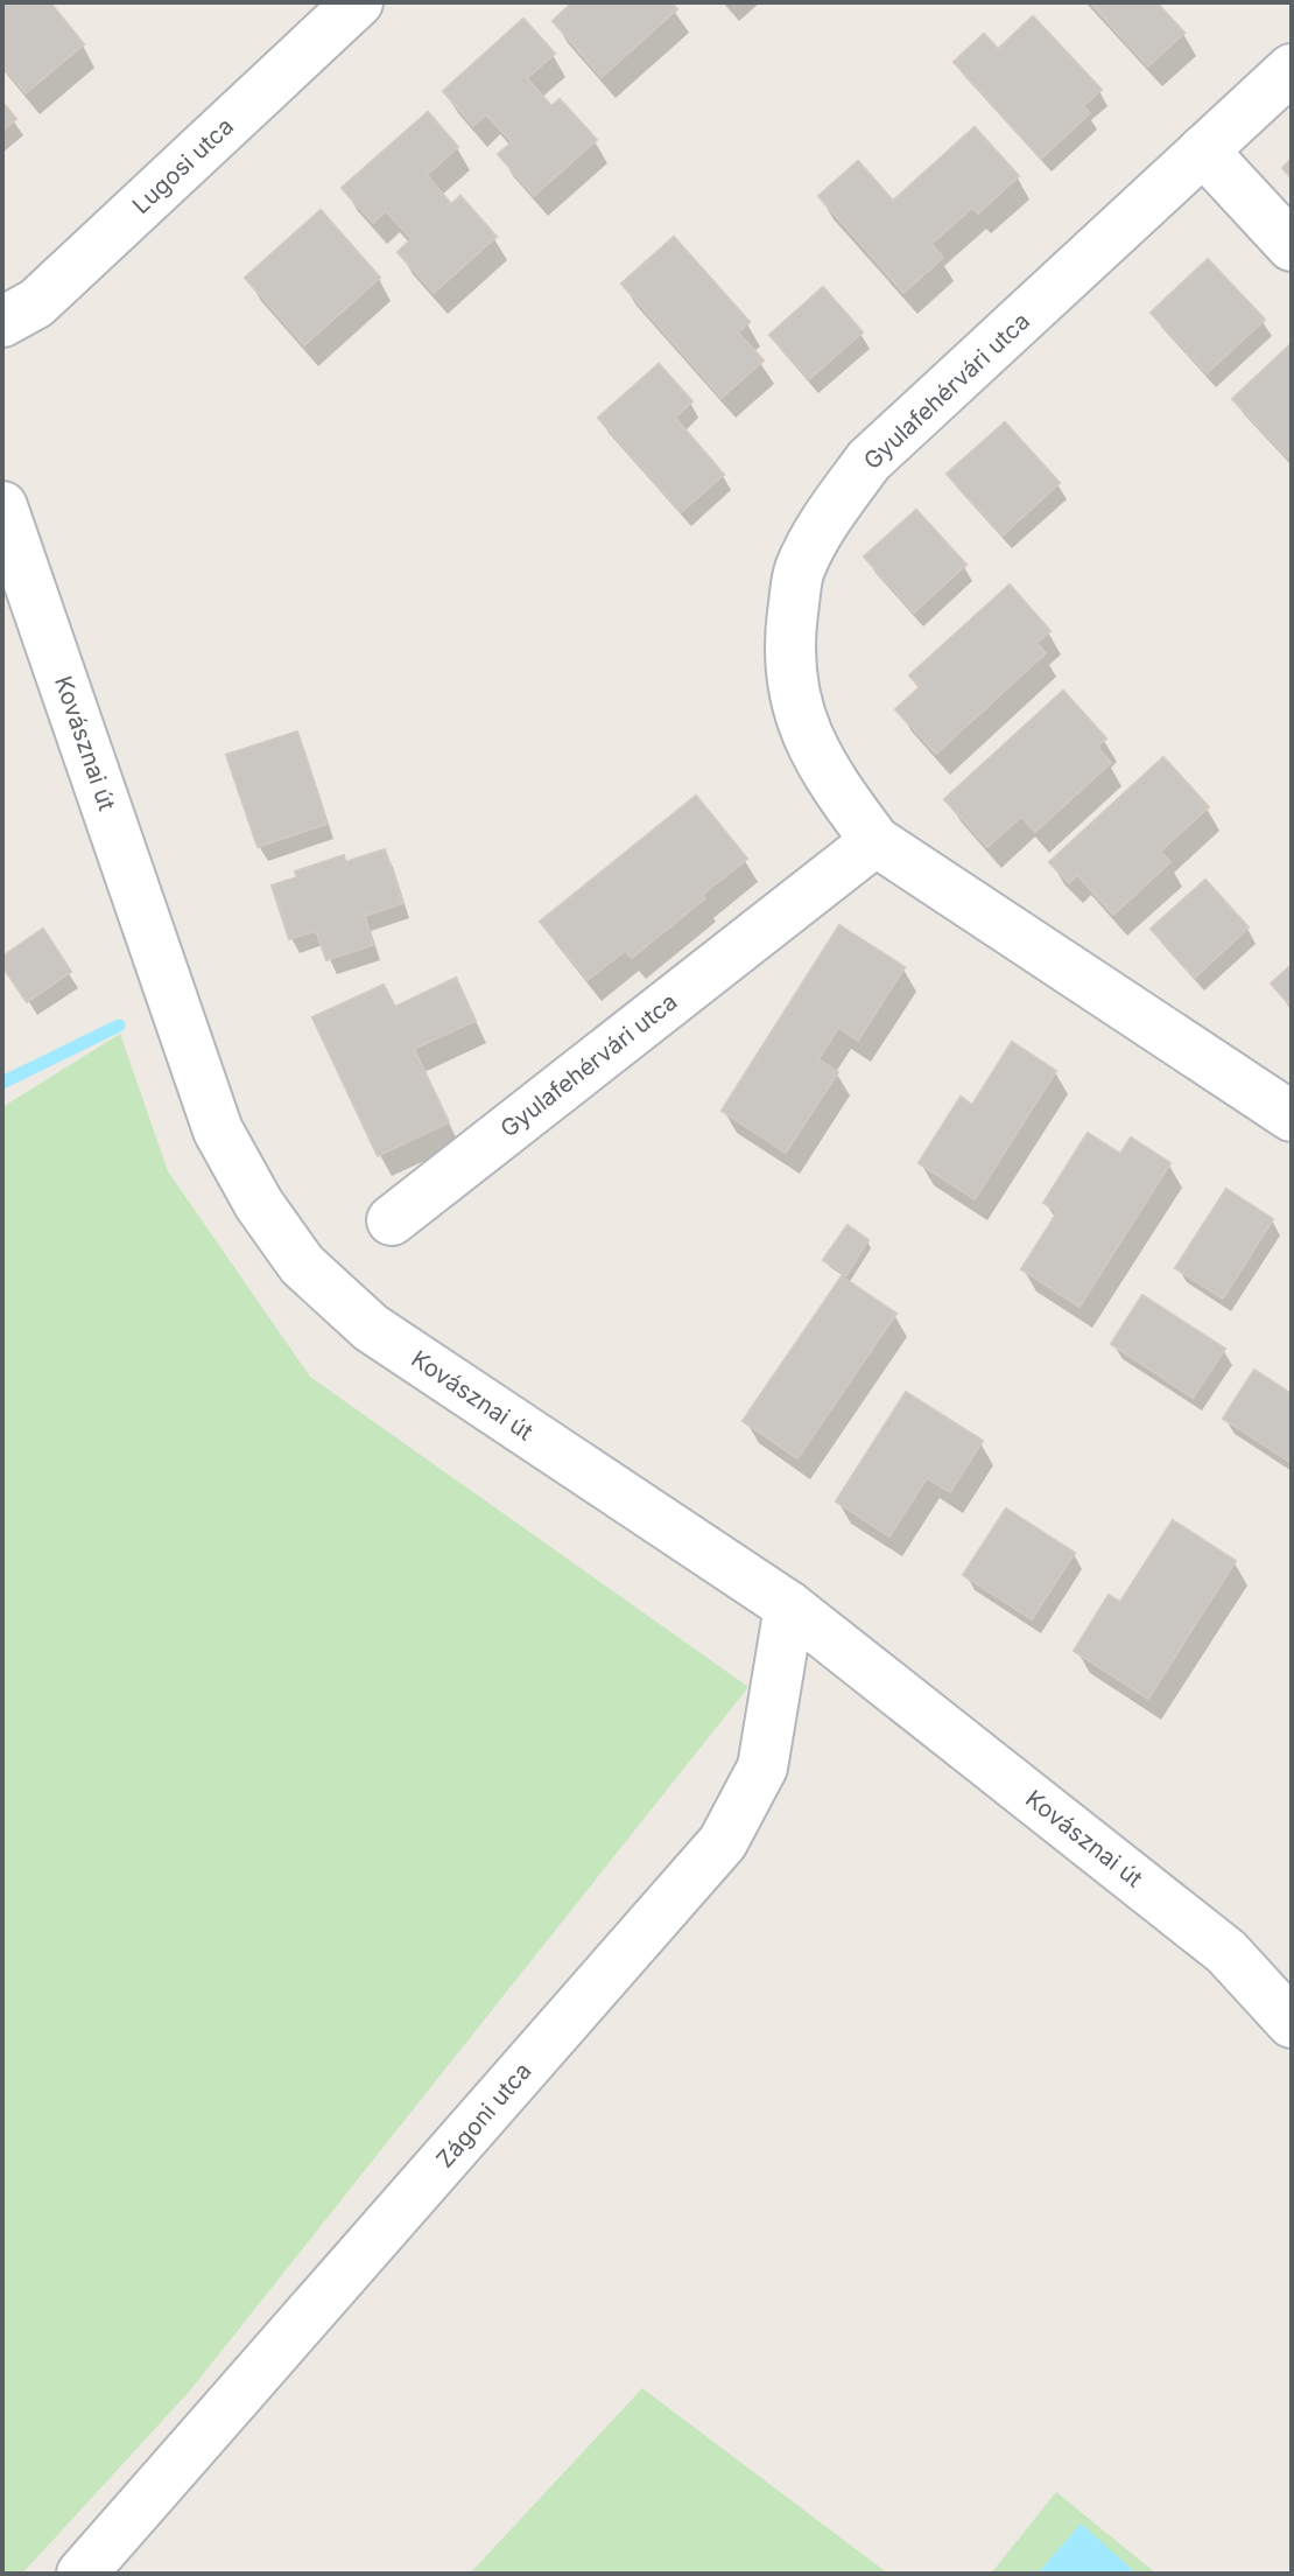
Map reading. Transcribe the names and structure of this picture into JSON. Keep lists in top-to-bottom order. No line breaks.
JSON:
{"streets":{"street":["Lugosi utca","Gyulafehérvári utca","Kovásznai út","Zágoni utca"]},"crossings":[["Kovásznai út","Zágoni utca"]]}
